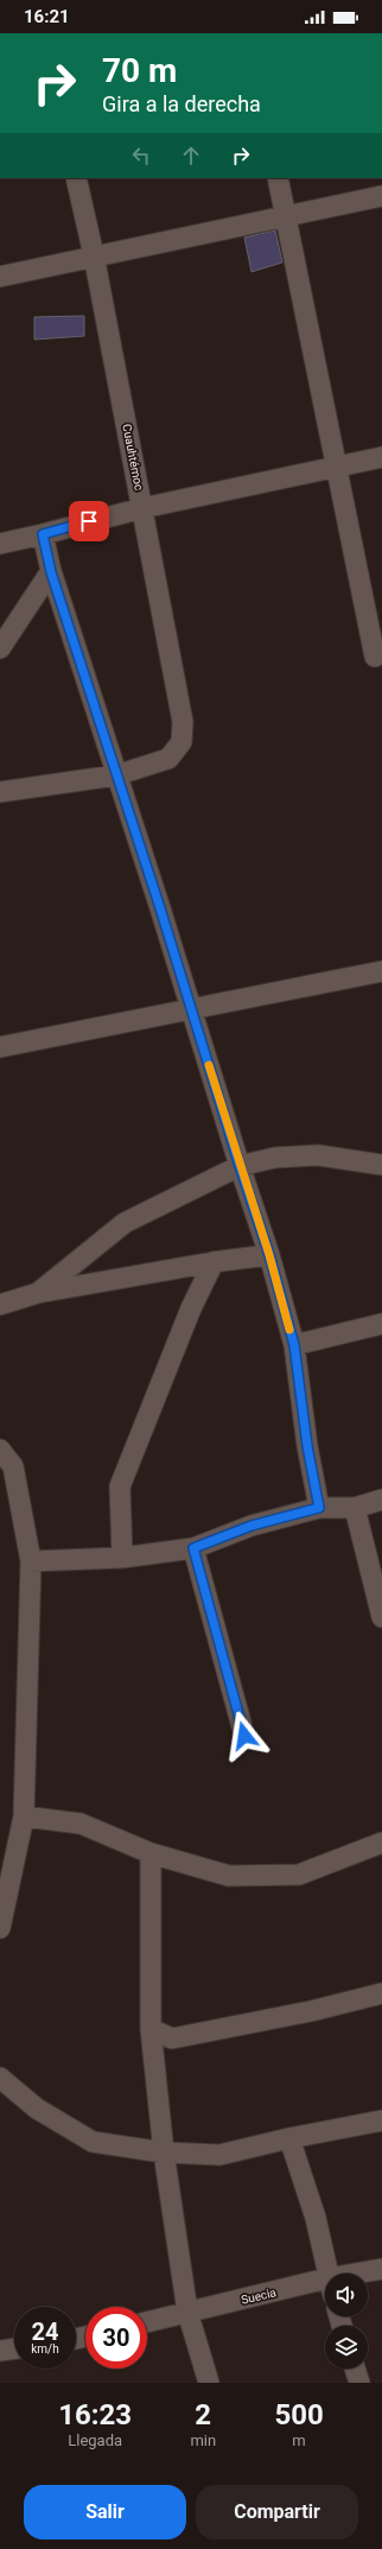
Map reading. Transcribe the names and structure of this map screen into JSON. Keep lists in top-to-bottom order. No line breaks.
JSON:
{"streets":{"street":["Cuauhtémoc","Suecia"]},"page":{"status":"16:21","turn":["70 m","Gira a la derecha"],"speed":"24 km/h","limit":"30","eta":["16:23","Llegada","2","min","500","m"],"buttons":["Salir","Compartir"]}}
